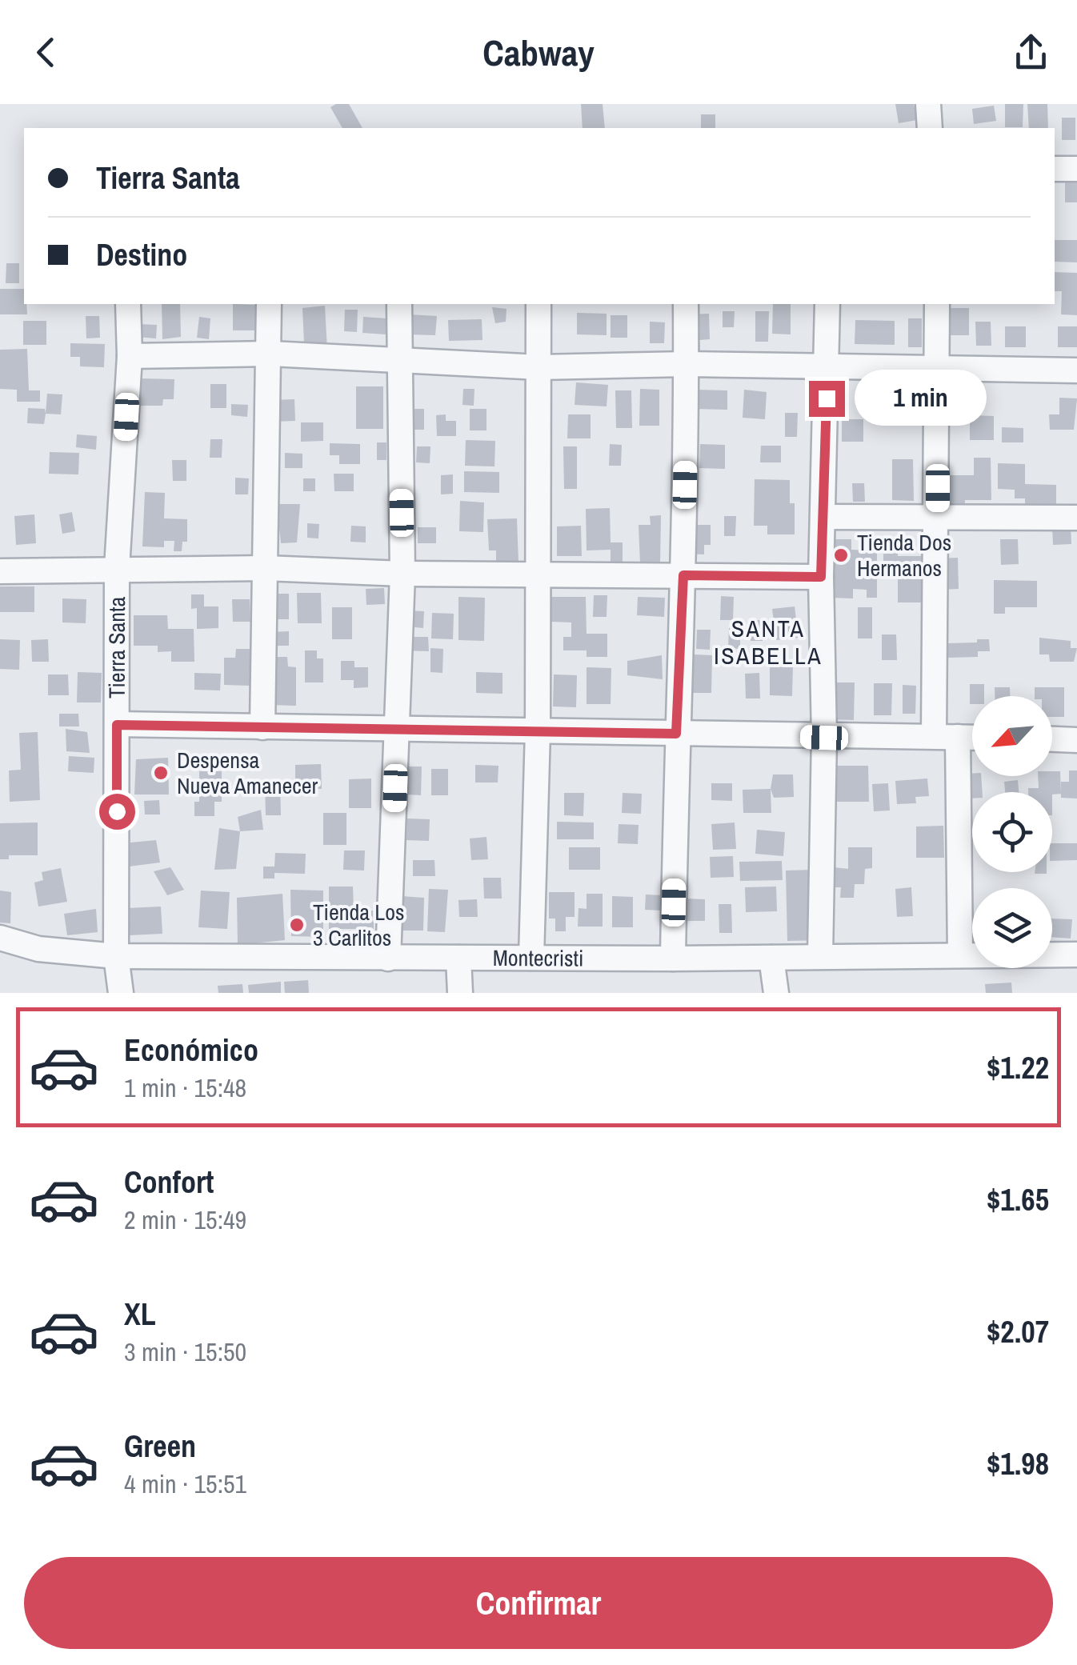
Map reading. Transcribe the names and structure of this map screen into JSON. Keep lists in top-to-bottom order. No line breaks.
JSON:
{"streets":{"street":["Tierra Santa","Montecristi"]},"crossings":[["Tierra Santa","Montecristi"]],"districts":["SANTA ISABELLA"],"places":["Tienda Dos Hermanos","Despensa Nueva Amanecer","Tienda Los 3 Carlitos"],"north":"bottom left","page":{"header":"Cabway","banner":["Tierra Santa","Destino"],"bubble":"1 min","list":[{"name":"Económico","note":"1 min · 15:48","value":"$1.22"},{"name":"Confort","note":"2 min · 15:49","value":"$1.65"},{"name":"XL","note":"3 min · 15:50","value":"$2.07"},{"name":"Green","note":"4 min · 15:51","value":"$1.98"}],"buttons":"Confirmar"}}
